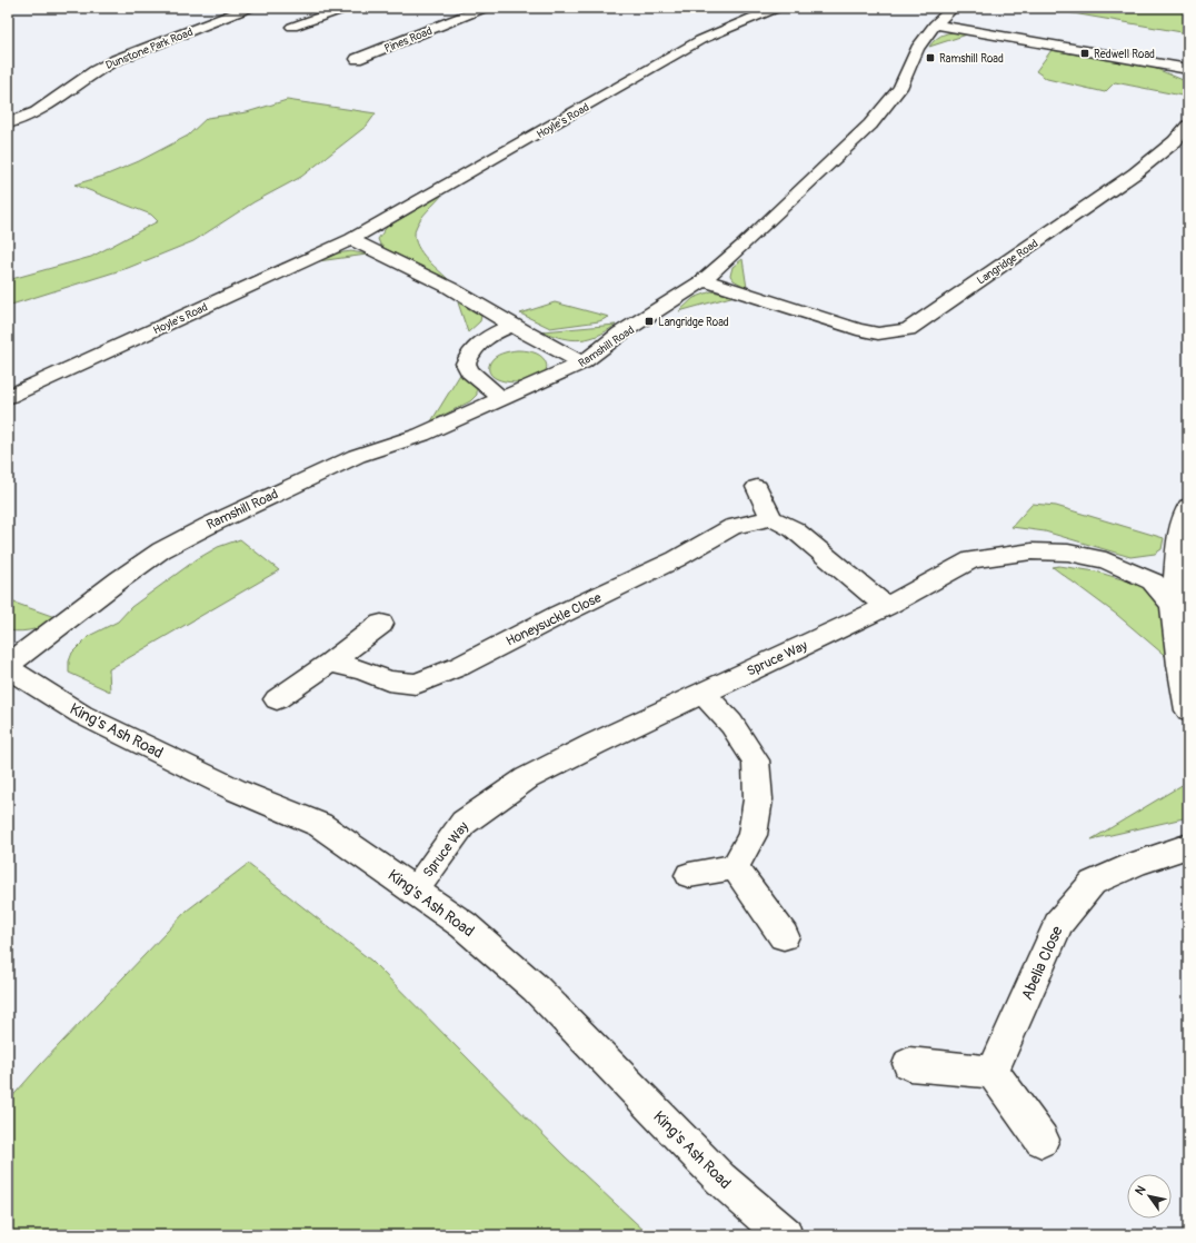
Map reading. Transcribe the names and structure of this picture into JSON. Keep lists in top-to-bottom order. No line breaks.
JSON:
{"streets":{"main road":["Pines Road","Dunstone Park Road","Hoyle's Road","Langridge Road","Ramshill Road","Honeysuckle Close","Spruce Way","King's Ash Road","Abelia Close"]},"crossings":[["Langridge Road","Ramshill Road"],["Spruce Way","King's Ash Road"]],"places":{"transit":["Redwell Road","Ramshill Road","Langridge Road"]},"north":"top left"}
